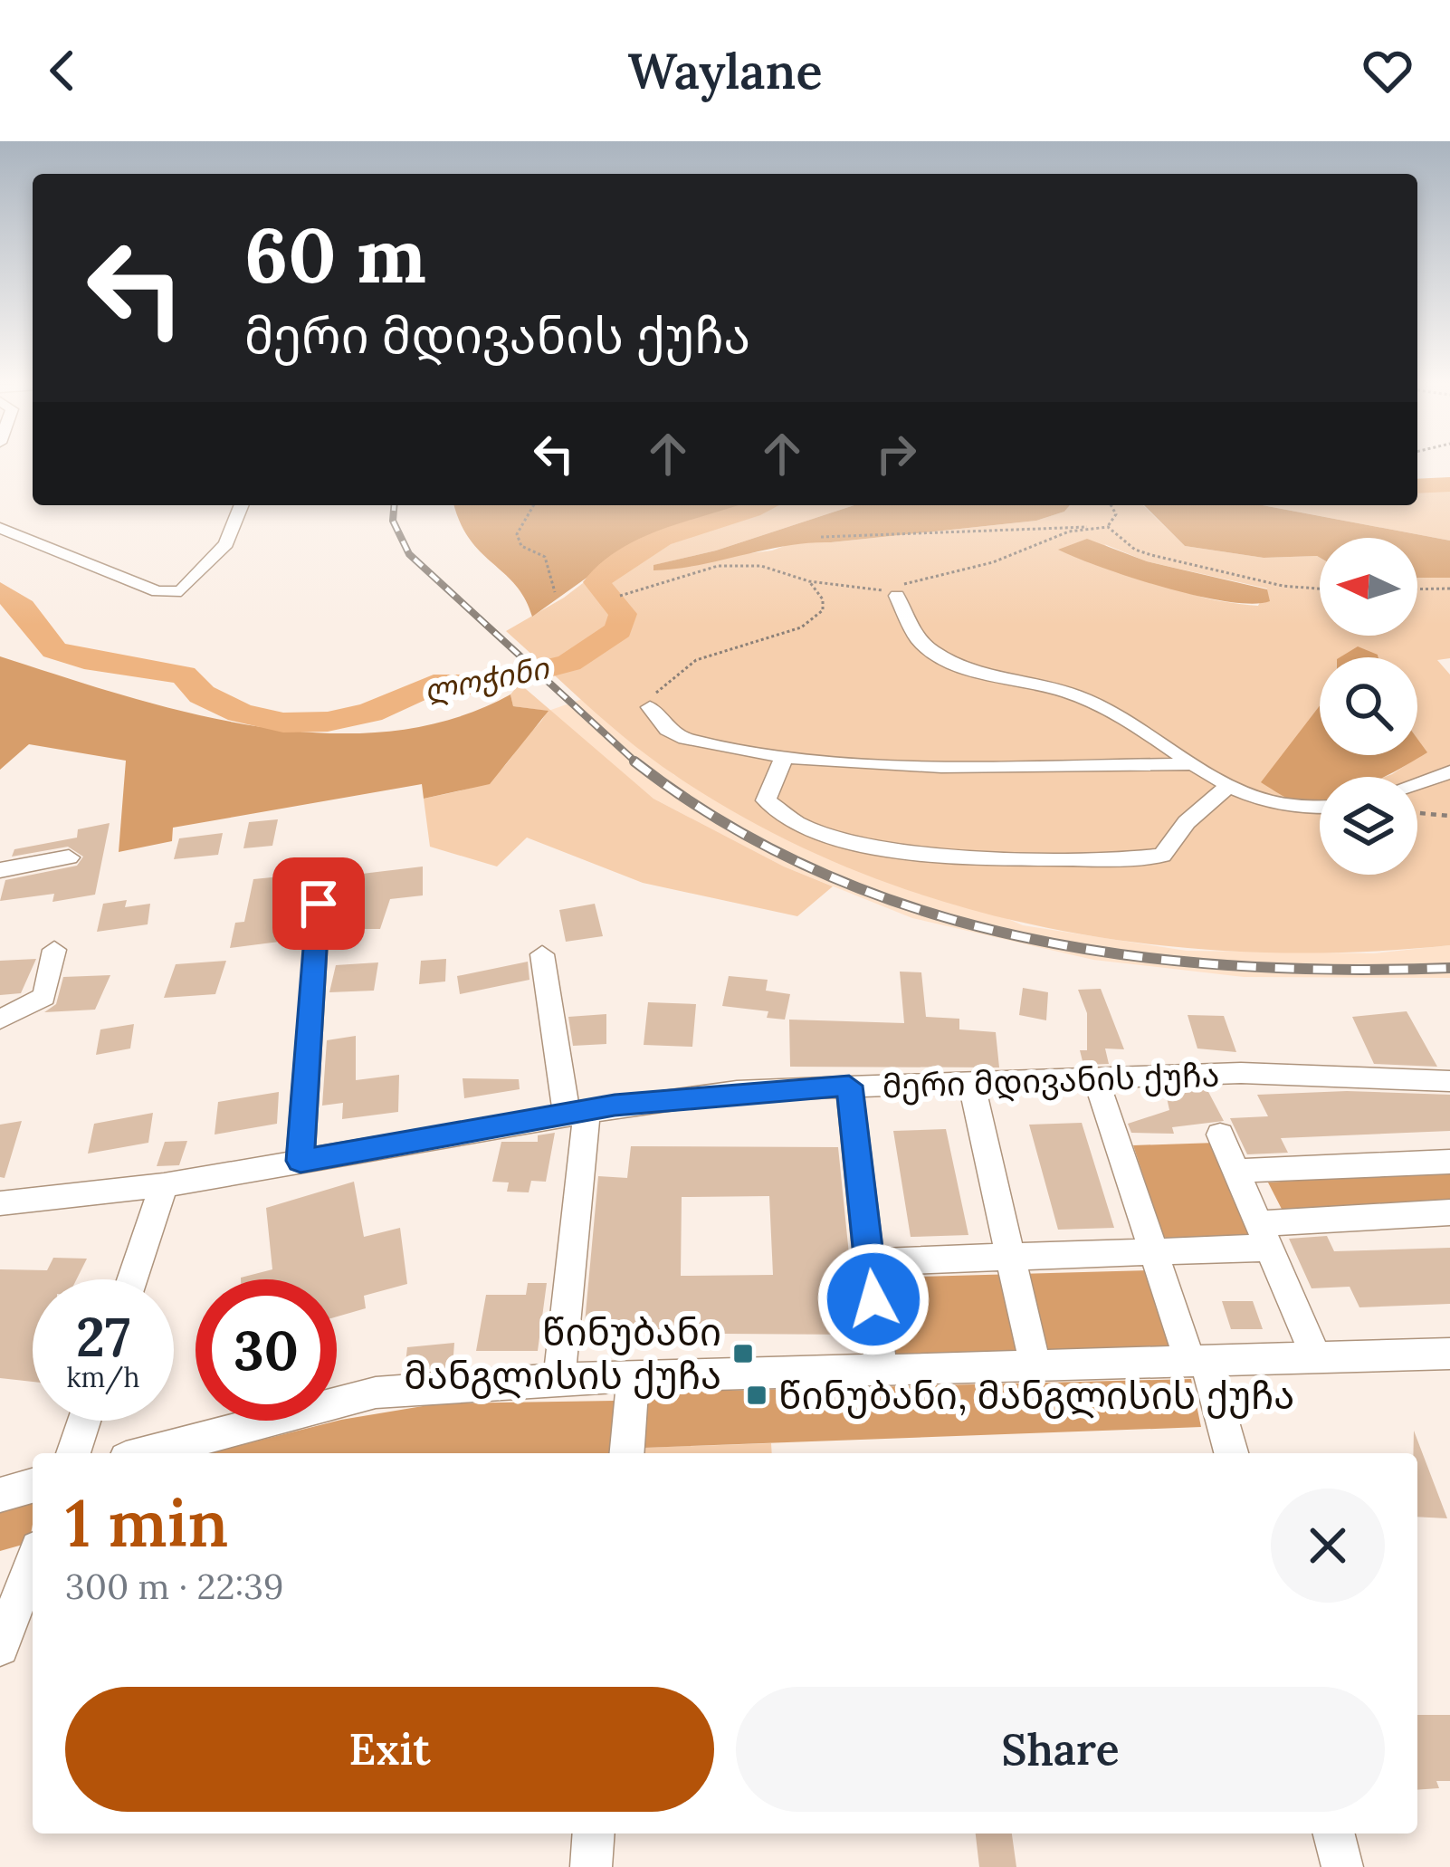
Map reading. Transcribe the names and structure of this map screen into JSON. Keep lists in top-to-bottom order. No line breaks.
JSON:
{"streets":{"street":["მერი მდივანის ქუჩა"]},"water":["ლოჭინი"],"places":{"transit":["წინუბანი მანგლისის ქუჩა","წინუბანი, მანგლისის ქუჩა"]},"north":"left","page":{"header":"Waylane","turn":["60 m","მერი მდივანის ქუჩა"],"speed":"27 km/h","limit":"30","heading":["1 min","300 m · 22:39"],"buttons":["Exit","Share"]}}
